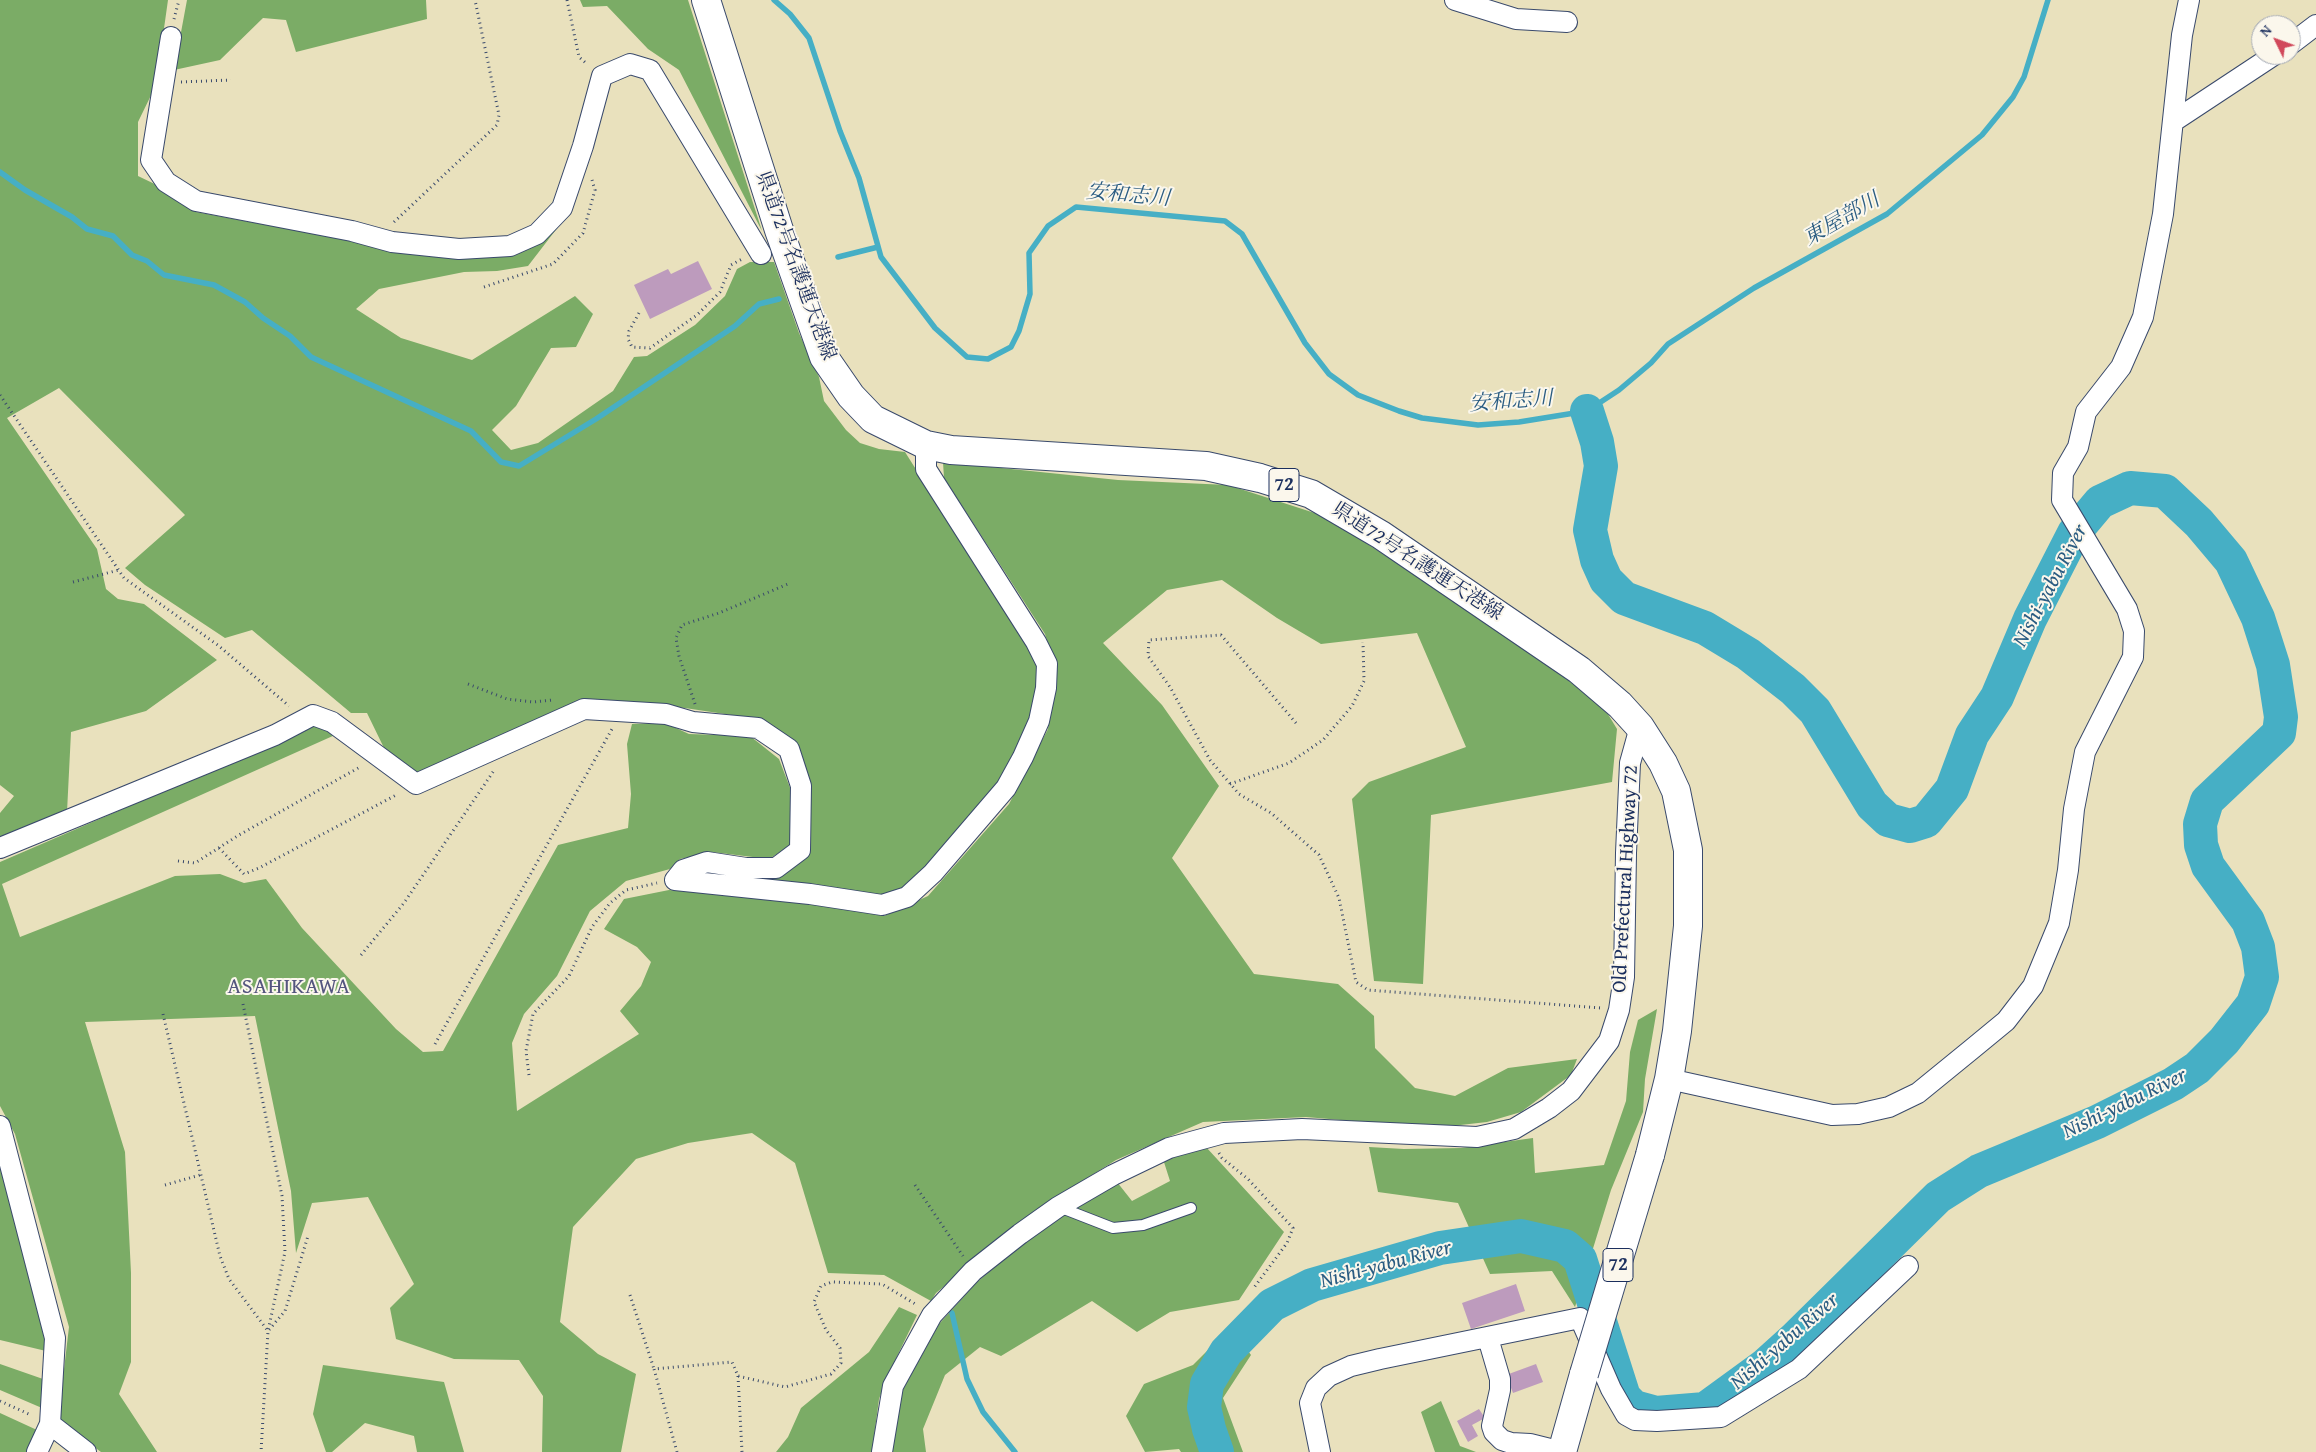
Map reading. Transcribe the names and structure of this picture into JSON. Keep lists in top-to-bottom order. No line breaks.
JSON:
{"streets":{"main road":["県道72号名護運天港線","72"],"street":["Old Prefectural Highway 72"]},"crossings":[["県道72号名護運天港線","Old Prefectural Highway 72"]],"districts":["ASAHIKAWA"],"water":["安和志川","東屋部川","Nishi-yabu River"],"north":"top left"}
